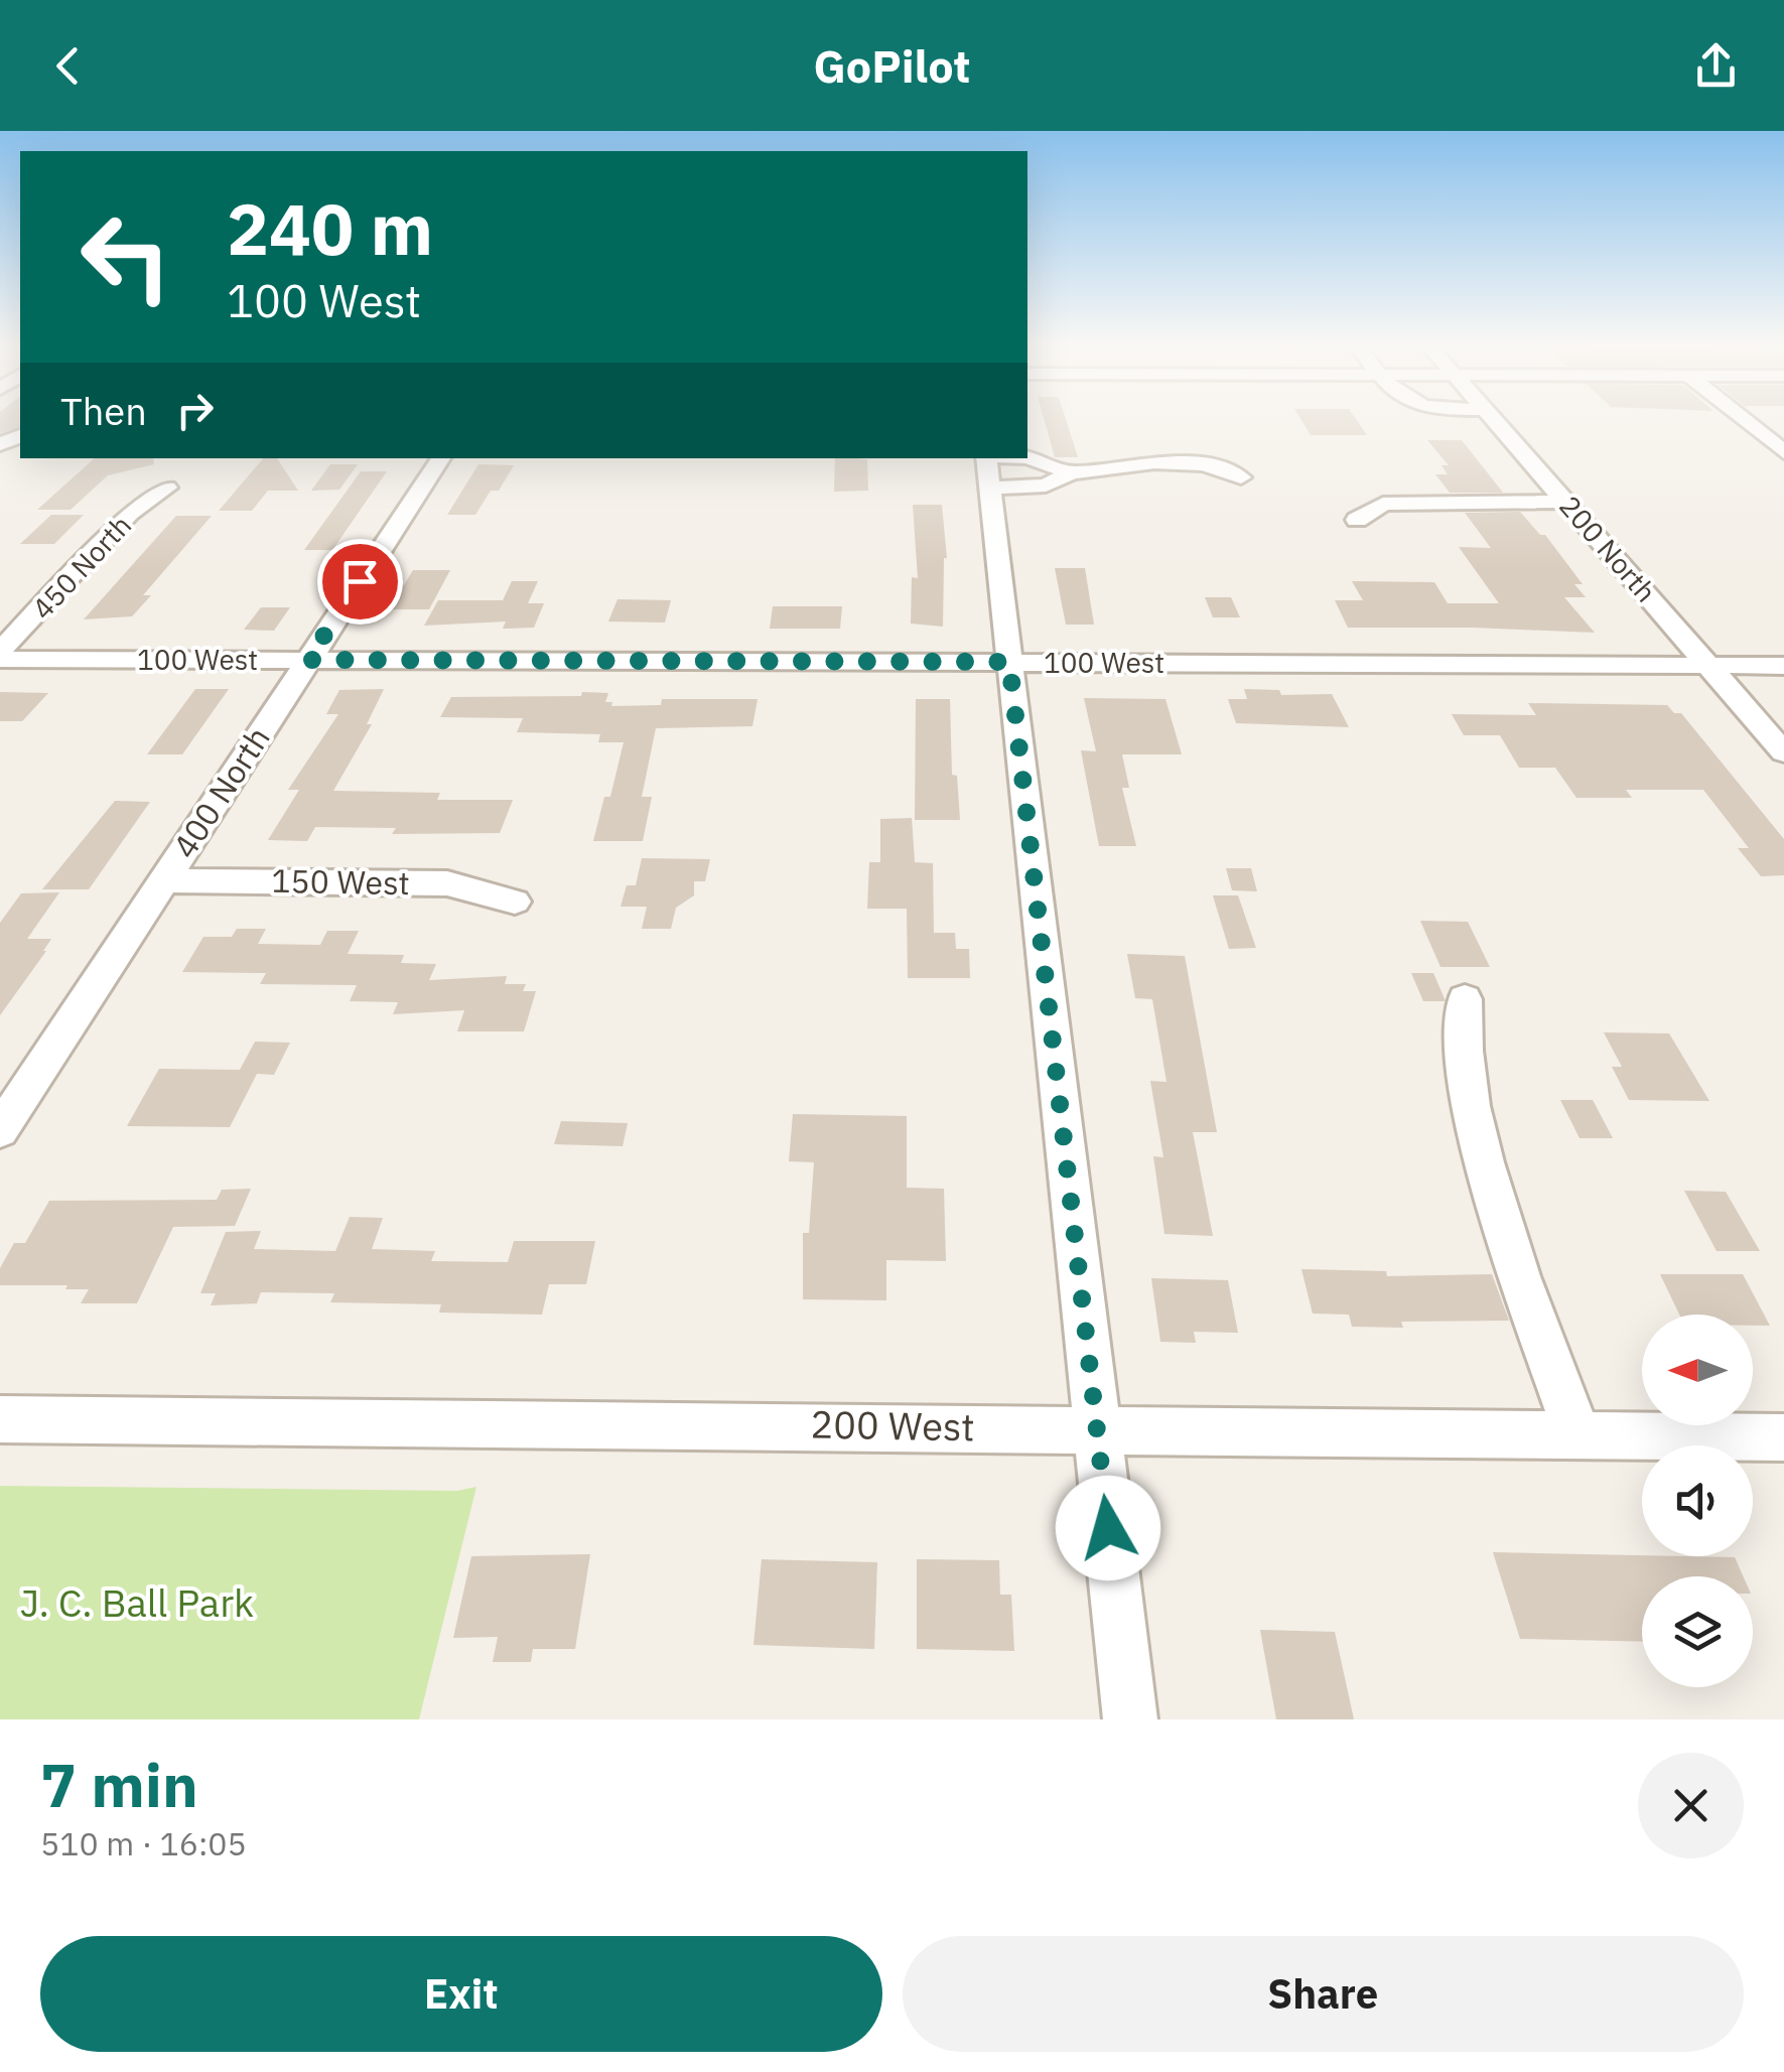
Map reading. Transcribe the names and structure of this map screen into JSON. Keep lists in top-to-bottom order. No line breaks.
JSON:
{"streets":{"street":["200 North","450 North","100 West","400 North","150 West","200 West"]},"crossings":[["200 North","100 West"],["100 West","400 North"],["400 North","150 West"]],"parks":["J. C. Ball Park"],"north":"left","page":{"header":"GoPilot","turn":["240 m","100 West"],"then":"Then","heading":["7 min","510 m · 16:05"],"buttons":["Exit","Share"]}}
